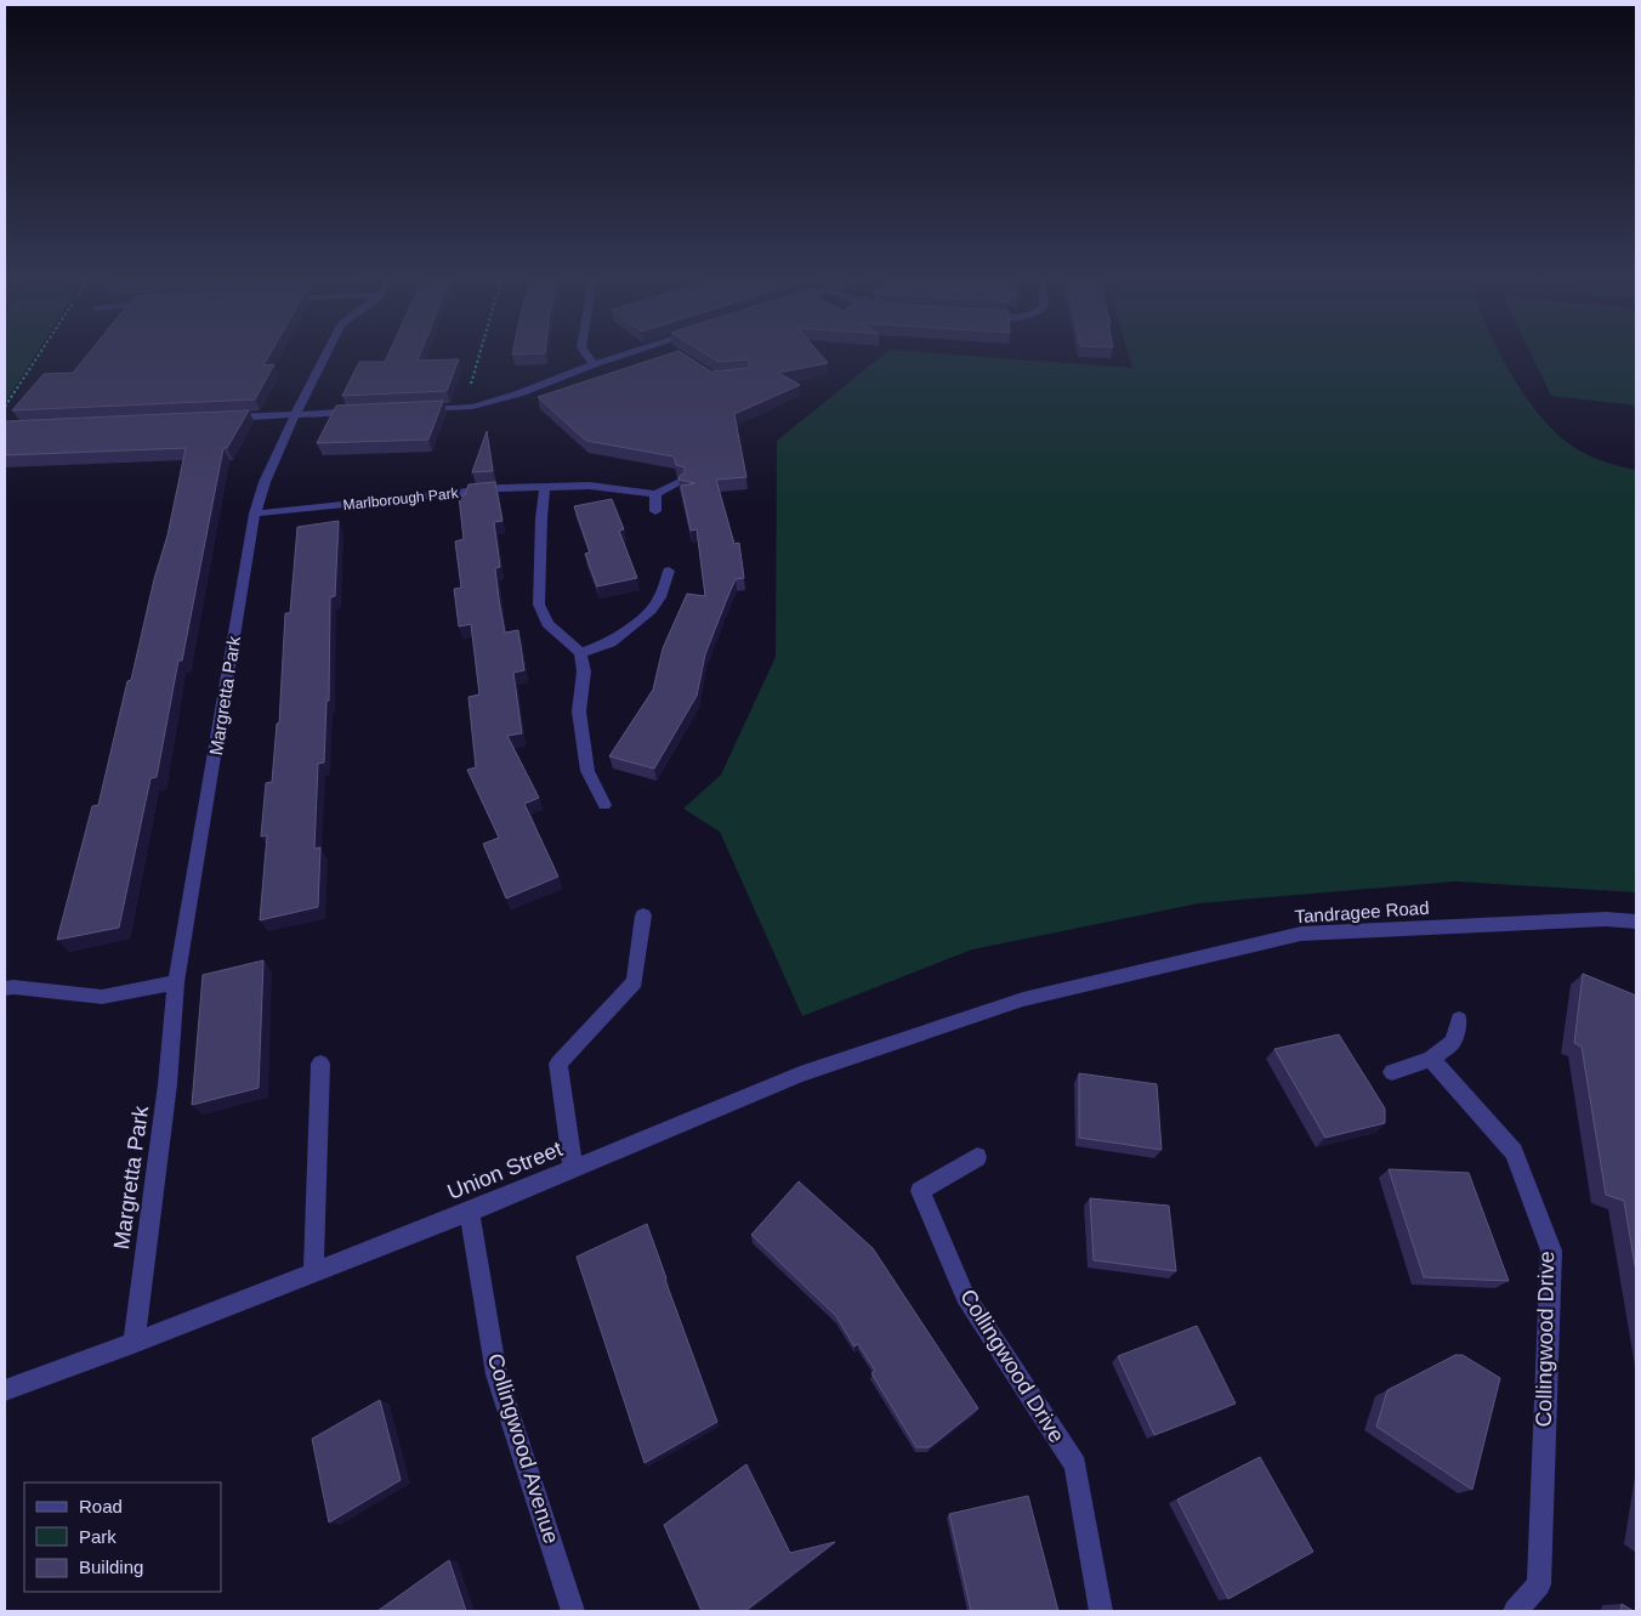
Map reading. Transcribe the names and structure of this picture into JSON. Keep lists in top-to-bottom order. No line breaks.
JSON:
{"streets":{"street":["Marlborough Park","Margretta Park","Tandragee Road","Union Street","Collingwood Drive","Collingwood Avenue"]},"crossings":[["Marlborough Park","Margretta Park"],["Margretta Park","Union Street"],["Tandragee Road","Union Street"],["Union Street","Collingwood Avenue"]],"legend":["Road","Park","Building"]}
